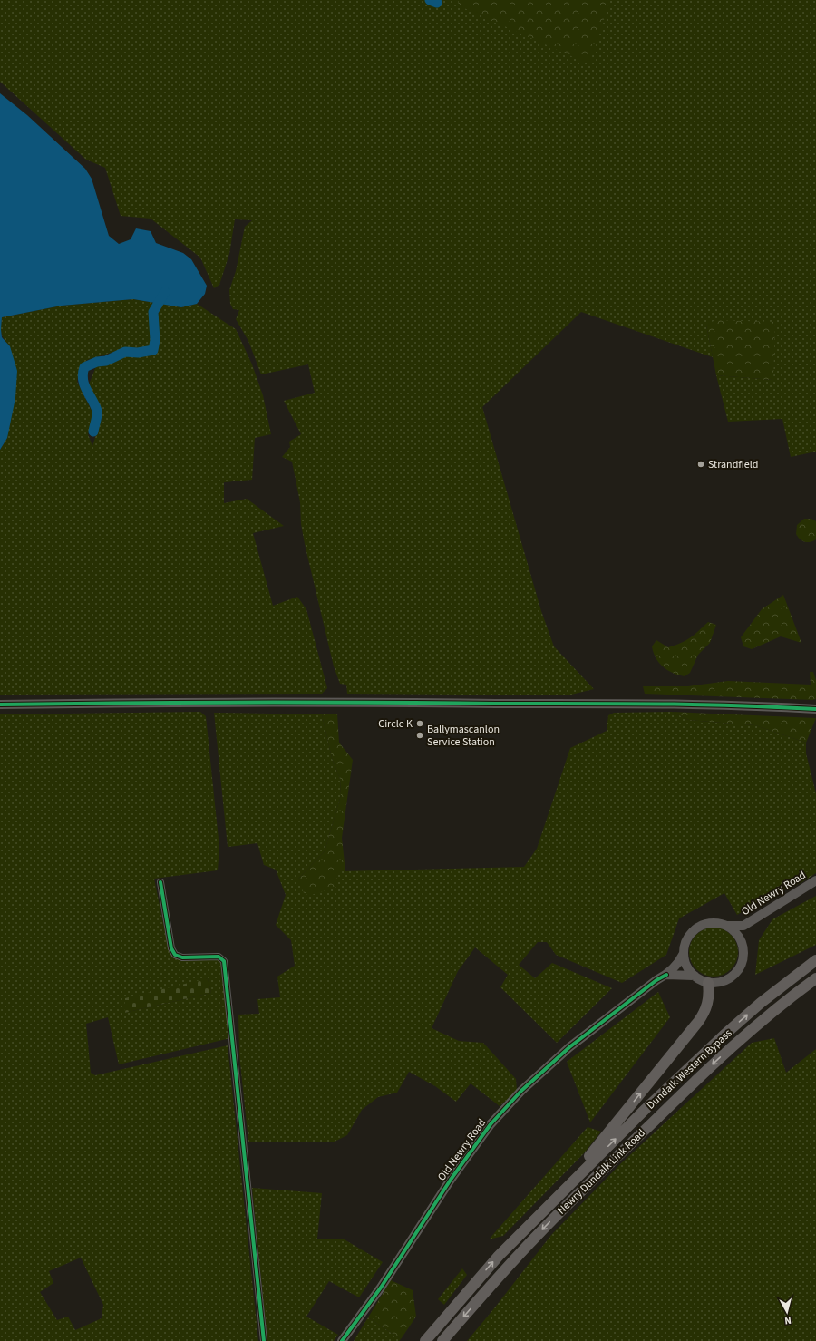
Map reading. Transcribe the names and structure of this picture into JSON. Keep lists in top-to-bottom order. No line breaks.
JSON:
{"streets":{"highway":["Dundalk Western Bypass","Newry Dundalk Link Road"],"main road":["Old Newry Road"]},"crossings":[["Dundalk Western Bypass","Newry Dundalk Link Road"]],"places":["Strandfield","Circle K","Ballymascanlon Service Station"],"north":"bottom"}
